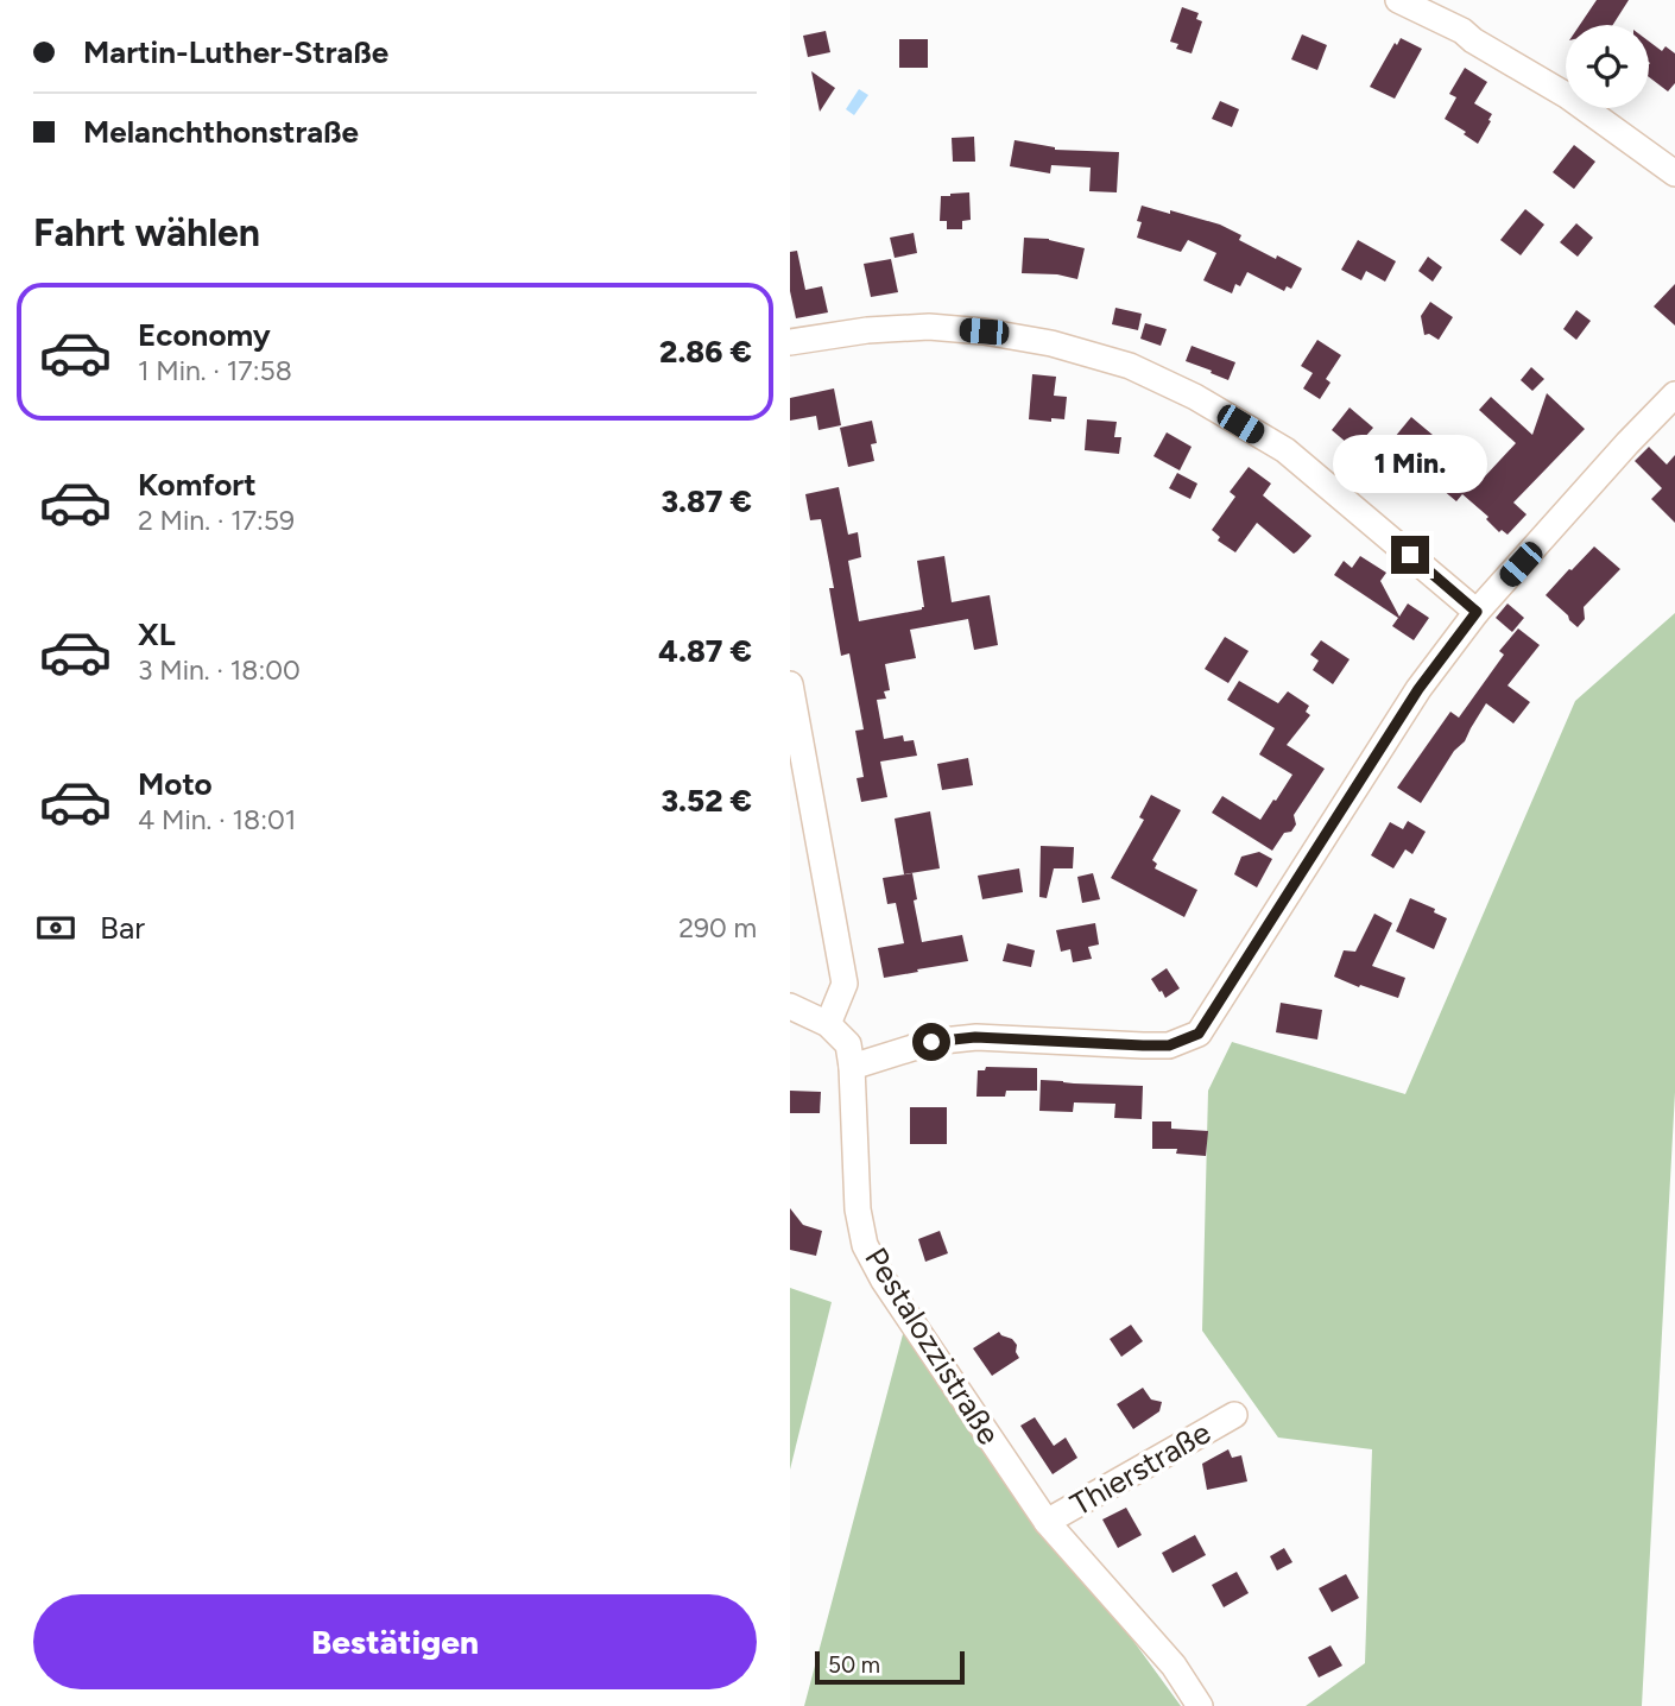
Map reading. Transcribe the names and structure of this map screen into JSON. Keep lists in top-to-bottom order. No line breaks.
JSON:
{"streets":{"street":["Pestalozzistraße","Thierstraße"]},"crossings":[["Pestalozzistraße","Thierstraße"]],"scale_bar":"50 m","page":{"banner":["Martin-Luther-Straße","Melanchthonstraße"],"heading":"Fahrt wählen","list":[{"name":"Economy","note":"1 Min. · 17:58","value":"2.86 €"},{"name":"Komfort","note":"2 Min. · 17:59","value":"3.87 €"},{"name":"XL","note":"3 Min. · 18:00","value":"4.87 €"},{"name":"Moto","note":"4 Min. · 18:01","value":"3.52 €"}],"bubble":"1 Min.","pay":["Bar","290 m"],"buttons":"Bestätigen","scale":"50 m"}}
